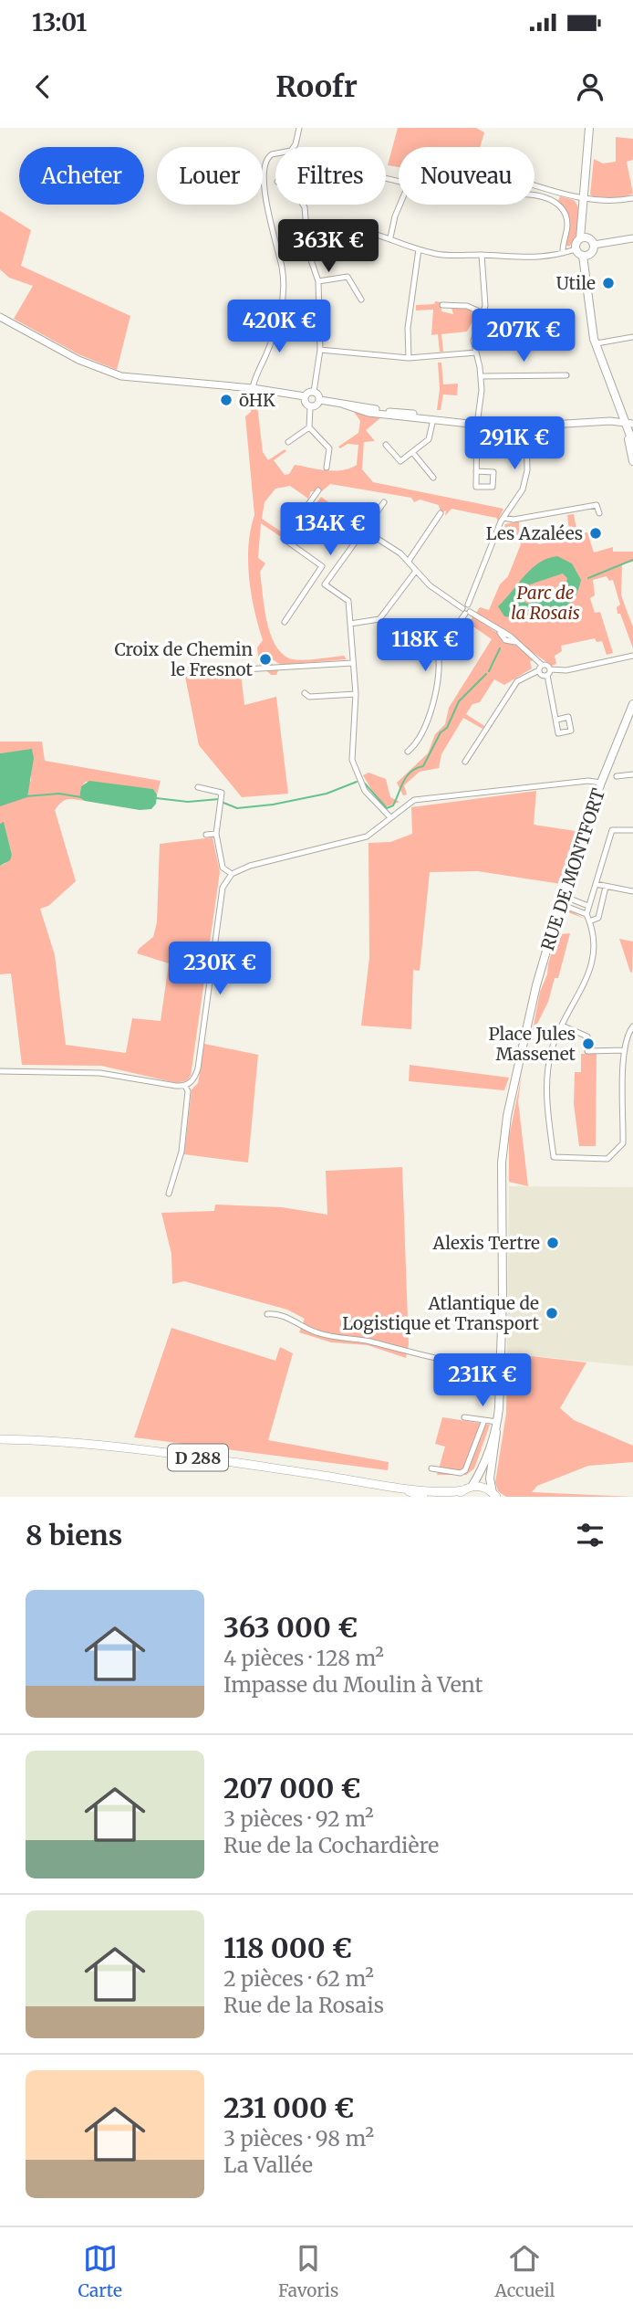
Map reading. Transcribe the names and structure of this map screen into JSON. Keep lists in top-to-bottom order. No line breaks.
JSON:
{"streets":{"main road":["RUE DE MONTFORT","D 288"]},"parks":["Parc de la Rosais"],"places":["Utile","ōHK","Les Azalées","Croix de Chemin le Fresnot","Place Jules Massenet","Alexis Tertre","Atlantique de Logistique et Transport"],"page":{"status":"13:01","header":"Roofr","chip":["Acheter","Louer","Filtres","Nouveau"],"price":["363K €","420K €","207K €","291K €","134K €","118K €","230K €","231K €"],"heading":"8 biens","list":[{"name":"363 000 €","note":"4 pièces · 128 m² · Impasse du Moulin à Vent"},{"name":"207 000 €","note":"3 pièces · 92 m² · Rue de la Cochardière"},{"name":"118 000 €","note":"2 pièces · 62 m² · Rue de la Rosais"},{"name":"231 000 €","note":"3 pièces · 98 m² · La Vallée"}],"tabs":["Carte","Favoris","Accueil"]}}
